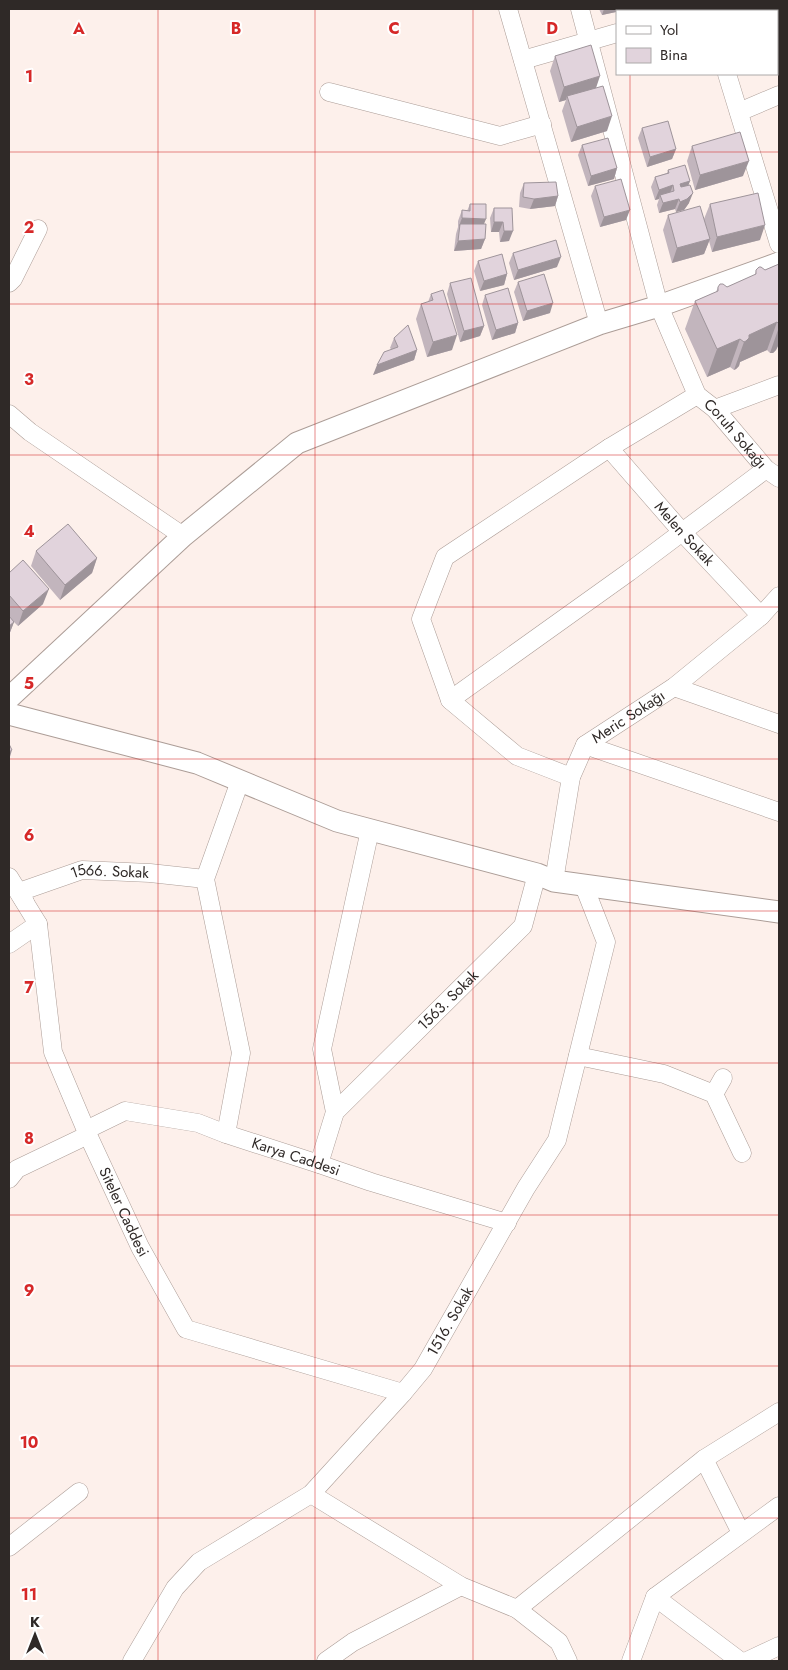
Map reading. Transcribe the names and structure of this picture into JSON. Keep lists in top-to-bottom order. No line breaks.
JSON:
{"streets":{"street":["Coruh Sokağı","Melen Sokak","Meric Sokağı","1566. Sokak","1563. Sokak","Karya Caddesi","Siteler Caddesi","1516. Sokak"]},"crossings":[["Melen Sokak","Meric Sokağı"],["Meric Sokağı","1563. Sokak"],["1566. Sokak","Siteler Caddesi"],["Karya Caddesi","Siteler Caddesi"],["Karya Caddesi","1516. Sokak"],["Siteler Caddesi","1516. Sokak"]],"legend":["Yol","Bina"],"north":"top","grid":{"columns":["A","B","C","D"],"rows":["1","2","3","4","5","6","7","8","9","10","11"]}}
